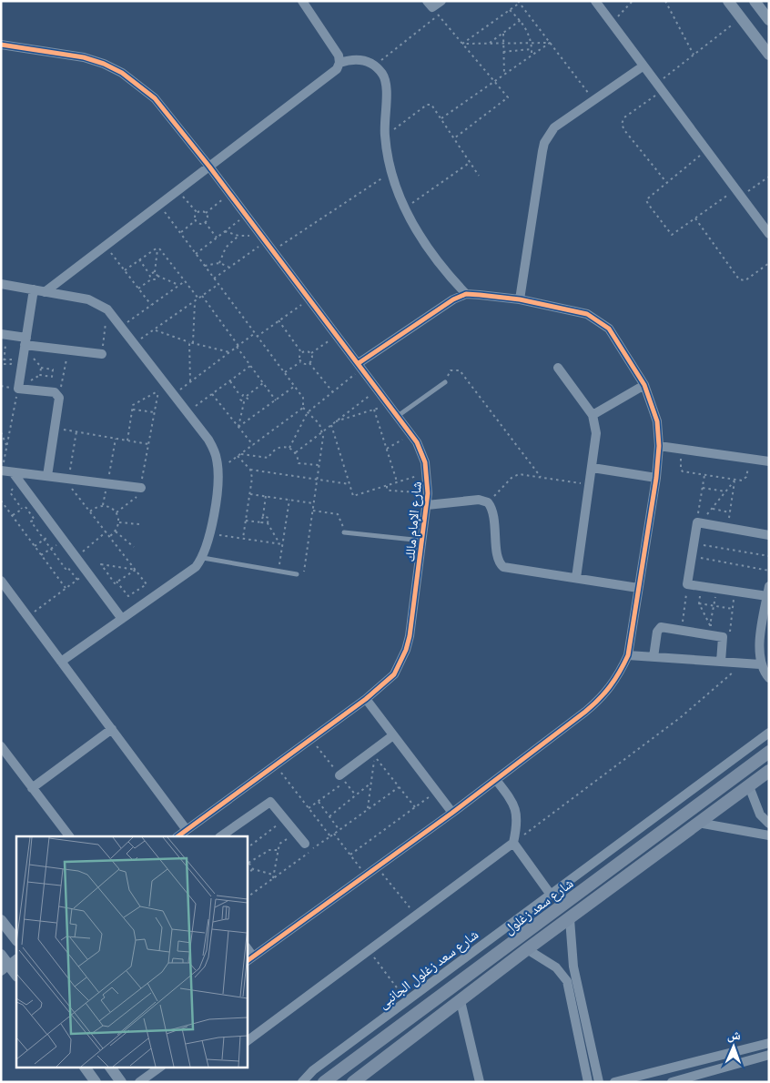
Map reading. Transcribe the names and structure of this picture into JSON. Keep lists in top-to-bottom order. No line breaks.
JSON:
{"streets":{"main road":["شارع سعد زغلول"],"street":["شارع الإمام مالك","شارع سعد زغلول الجانبى"]},"north":"top"}
